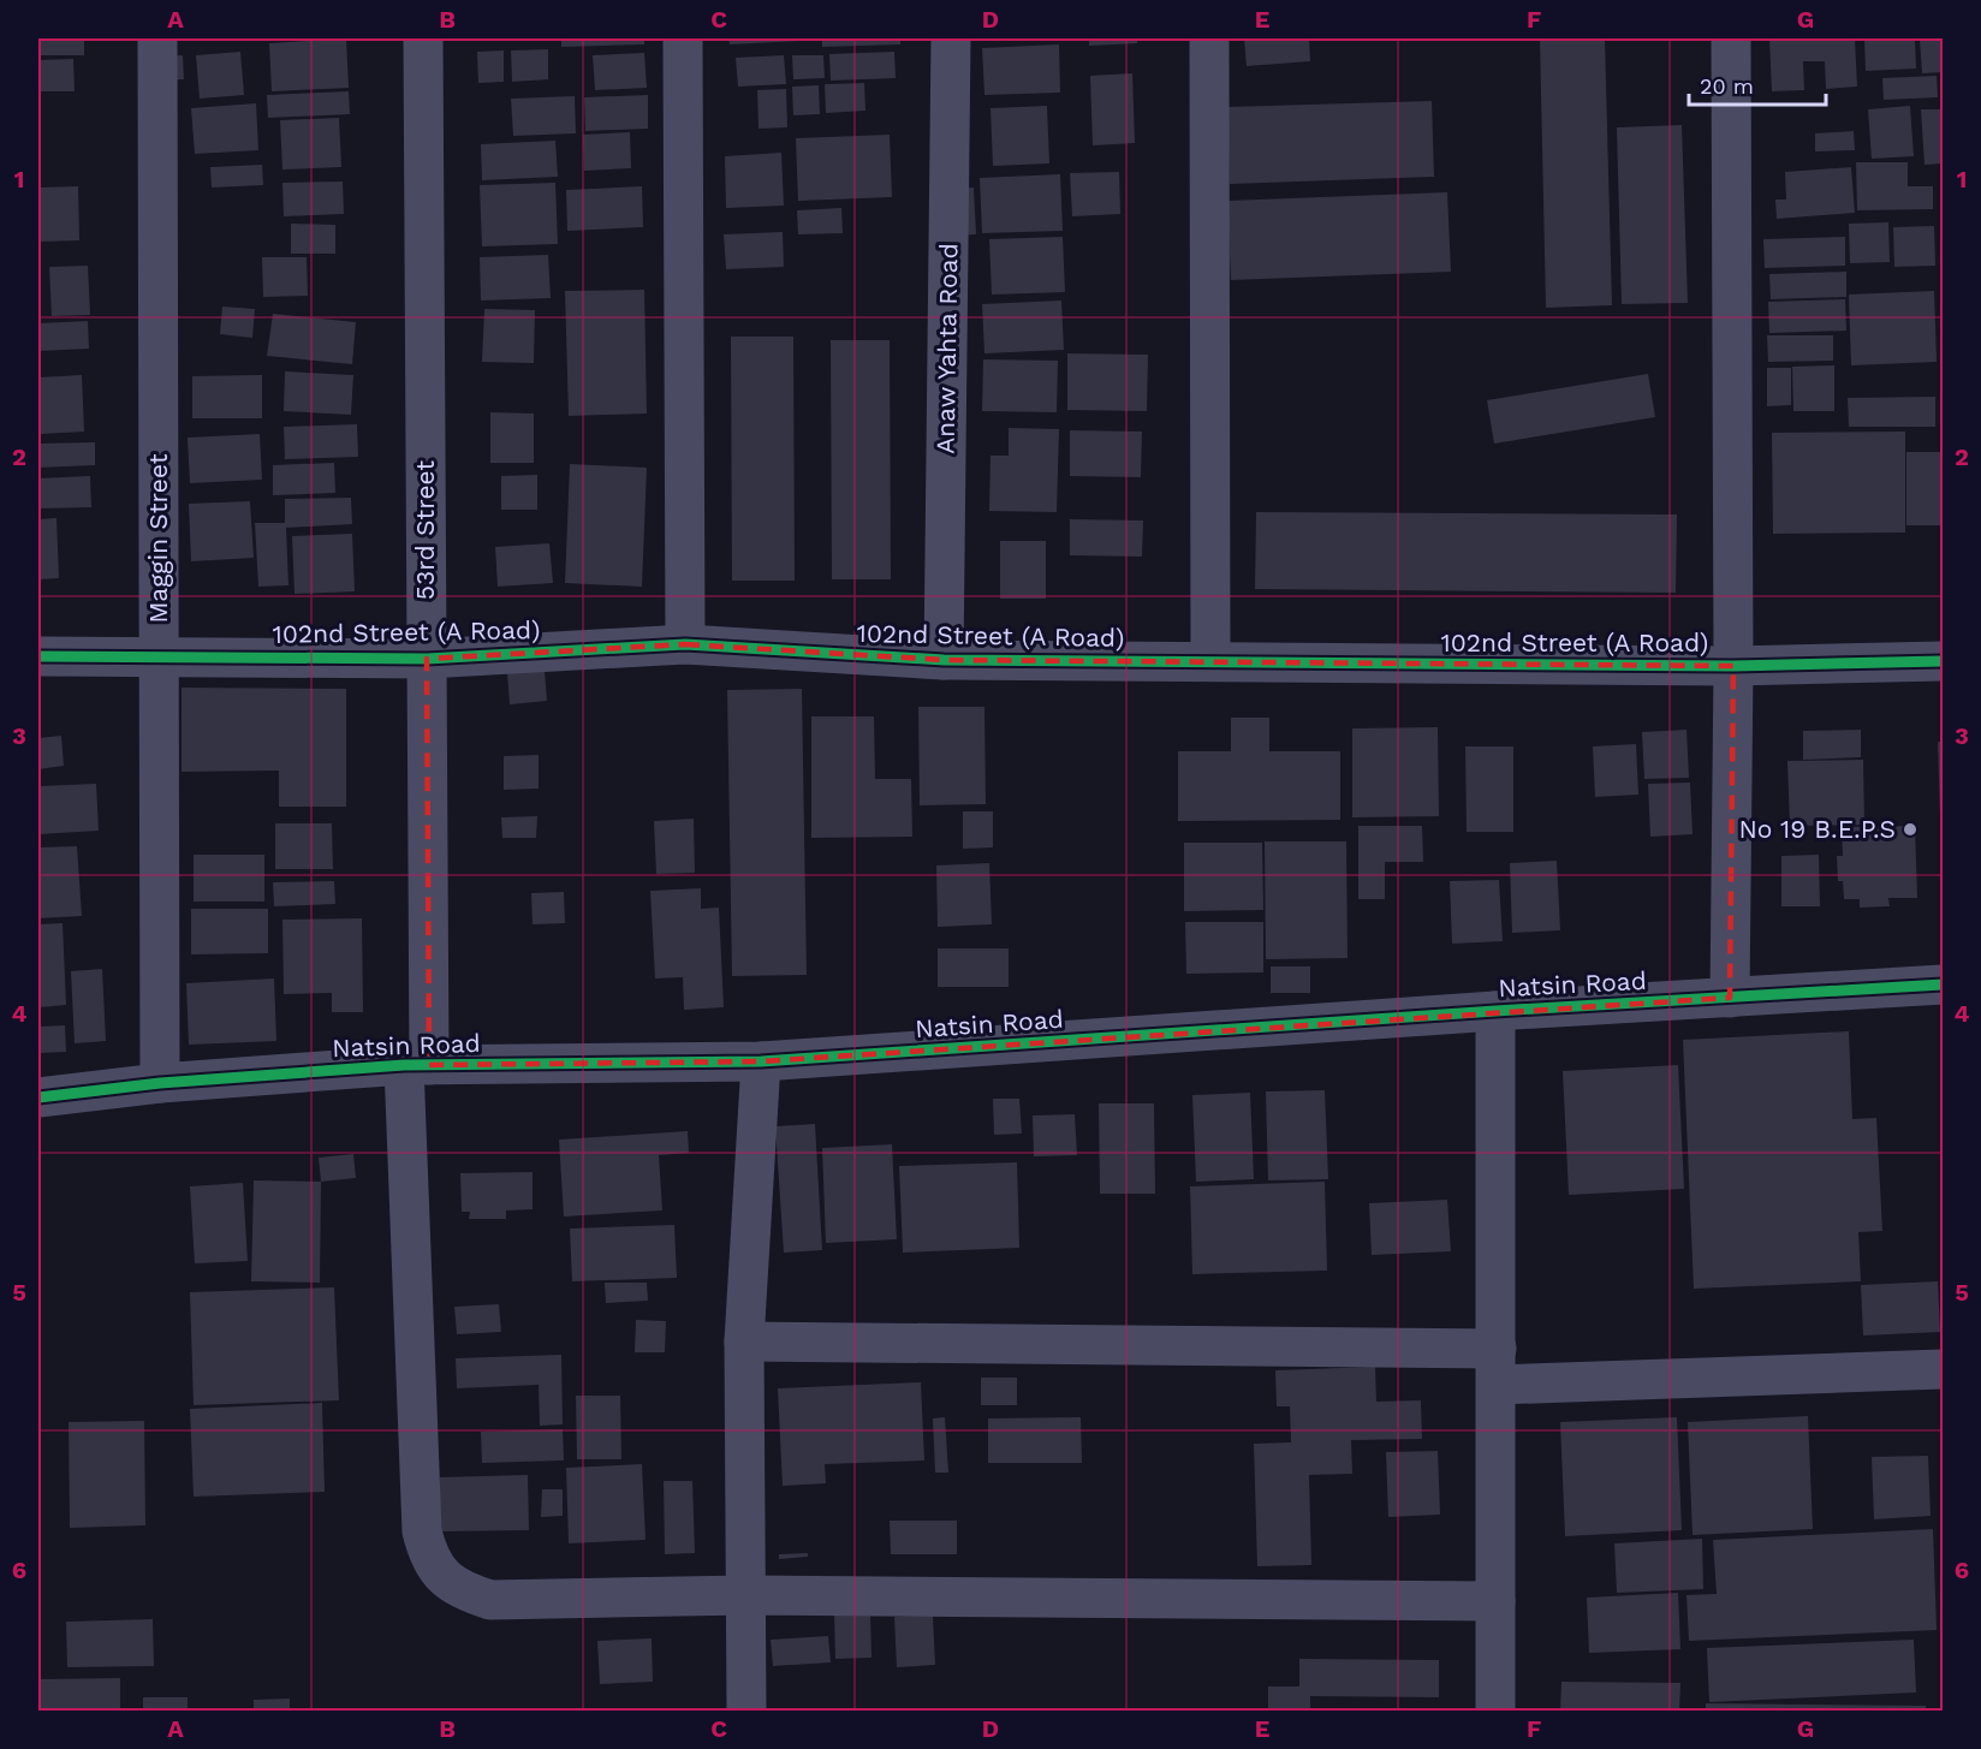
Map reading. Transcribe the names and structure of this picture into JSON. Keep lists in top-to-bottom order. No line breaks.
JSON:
{"streets":{"street":["Anaw Yahta Road","53rd Street","Maggin Street","102nd Street (A Road)","Natsin Road"]},"crossings":[["Anaw Yahta Road","102nd Street (A Road)"],["53rd Street","102nd Street (A Road)"],["53rd Street","Natsin Road"],["Maggin Street","102nd Street (A Road)"],["Maggin Street","Natsin Road"]],"places":["No 19 B.E.P.S"],"scale_bar":"20 m","grid":{"columns":["A","B","C","D","E","F","G"],"rows":["1","2","3","4","5","6"]}}
